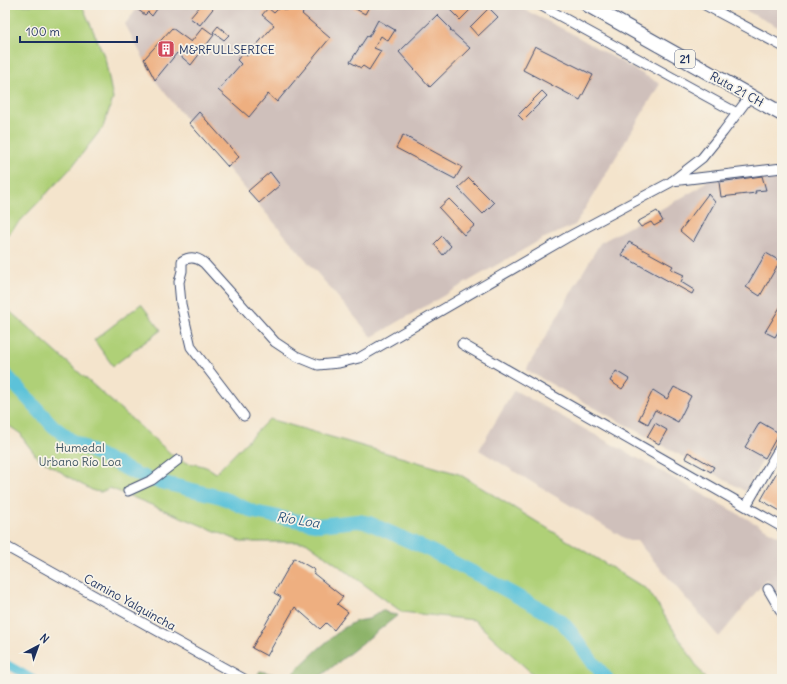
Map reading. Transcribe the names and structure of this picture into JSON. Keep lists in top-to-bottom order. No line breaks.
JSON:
{"streets":{"highway":["21","Ruta 21 CH"],"street":["Camino Yalquincha"]},"water":["Río Loa"],"parks":["Humedal Urbano Río Loa"],"places":{"building":["M&RFULLSERICE"]},"scale_bar":"100 m","north":"top right"}
